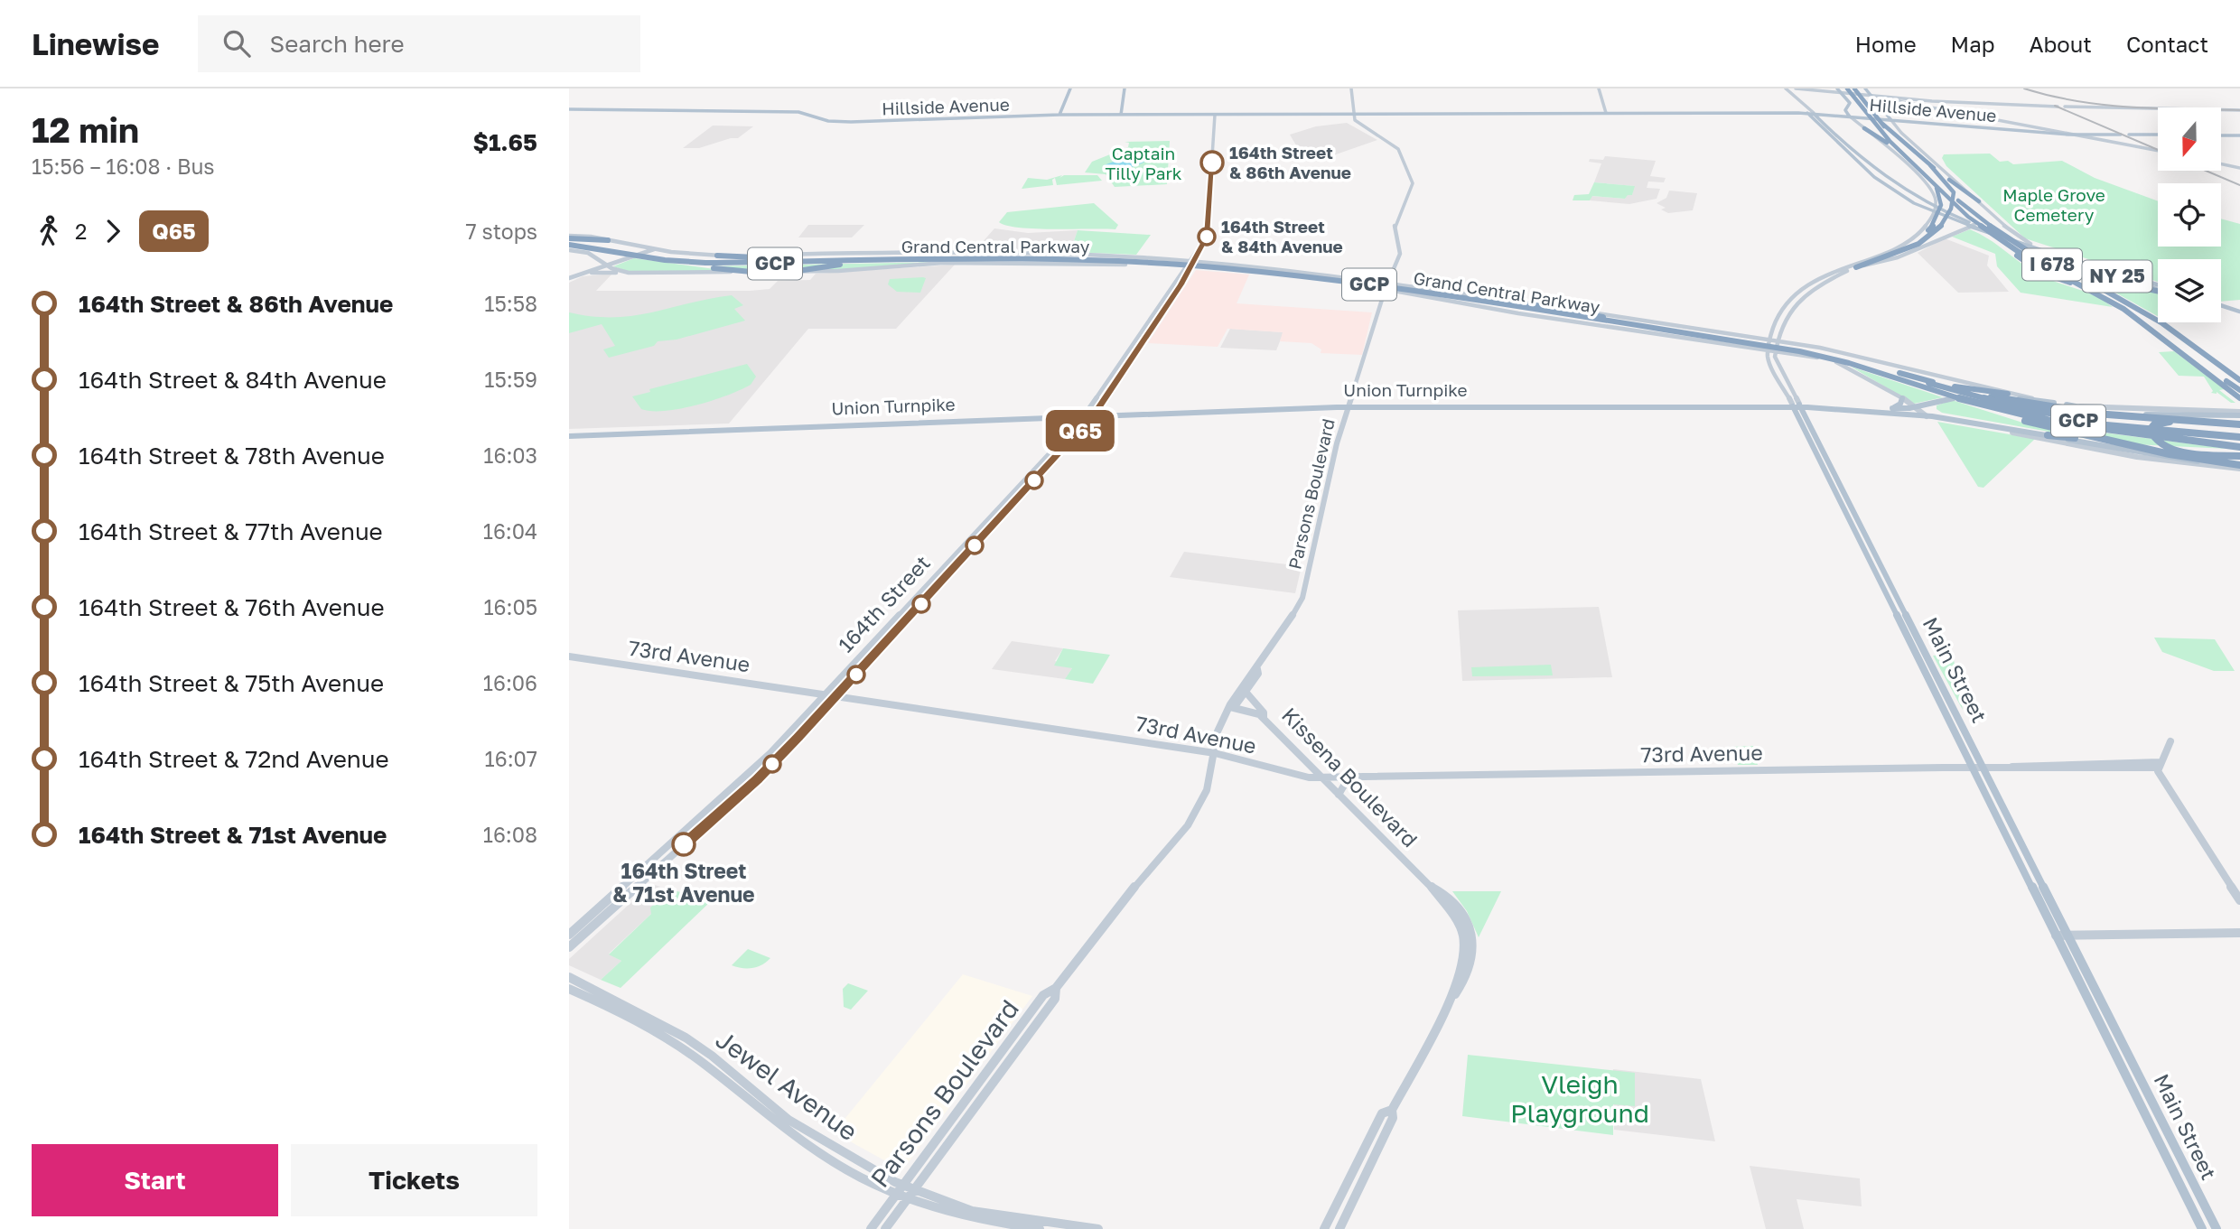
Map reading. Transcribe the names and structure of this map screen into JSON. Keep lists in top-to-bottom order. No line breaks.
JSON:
{"streets":{"highway":["Grand Central Parkway","GCP","I 678"],"main road":["Hillside Avenue","NY 25","Union Turnpike","Parsons Boulevard","164th Street","73rd Avenue","Main Street","Kissena Boulevard","Jewel Avenue"]},"crossings":[["Hillside Avenue","I 678"],["Hillside Avenue","NY 25"],["Hillside Avenue","Parsons Boulevard"],["Hillside Avenue","164th Street"],["Grand Central Parkway","Union Turnpike"],["Grand Central Parkway","Parsons Boulevard"],["Grand Central Parkway","164th Street"],["Grand Central Parkway","Main Street"],["NY 25","Main Street"],["Union Turnpike","Parsons Boulevard"],["Union Turnpike","164th Street"],["Union Turnpike","Main Street"],["Parsons Boulevard","73rd Avenue"],["Parsons Boulevard","Kissena Boulevard"],["Parsons Boulevard","Jewel Avenue"],["164th Street","73rd Avenue"],["73rd Avenue","Main Street"],["73rd Avenue","Kissena Boulevard"]],"parks":["Captain Tilly Park","Maple Grove Cemetery","Vleigh Playground"],"places":["164th Street & 86th Avenue","164th Street & 84th Avenue","164th Street & 71st Avenue"],"lines":["bus line Q65"],"north":"bottom","page":{"header":"Linewise","search":"Search here","nav":["Home","Map","About","Contact"],"heading":["12 min","15:56 – 16:08 · Bus","$1.65"],"on_map":"Q65","legs":["2","Q65","7 stops"],"list":[{"name":"164th Street & 86th Avenue","value":"15:58"},{"name":"164th Street & 84th Avenue","value":"15:59"},{"name":"164th Street & 78th Avenue","value":"16:03"},{"name":"164th Street & 77th Avenue","value":"16:04"},{"name":"164th Street & 76th Avenue","value":"16:05"},{"name":"164th Street & 75th Avenue","value":"16:06"},{"name":"164th Street & 72nd Avenue","value":"16:07"},{"name":"164th Street & 71st Avenue","value":"16:08"}],"buttons":["Start","Tickets"]}}
